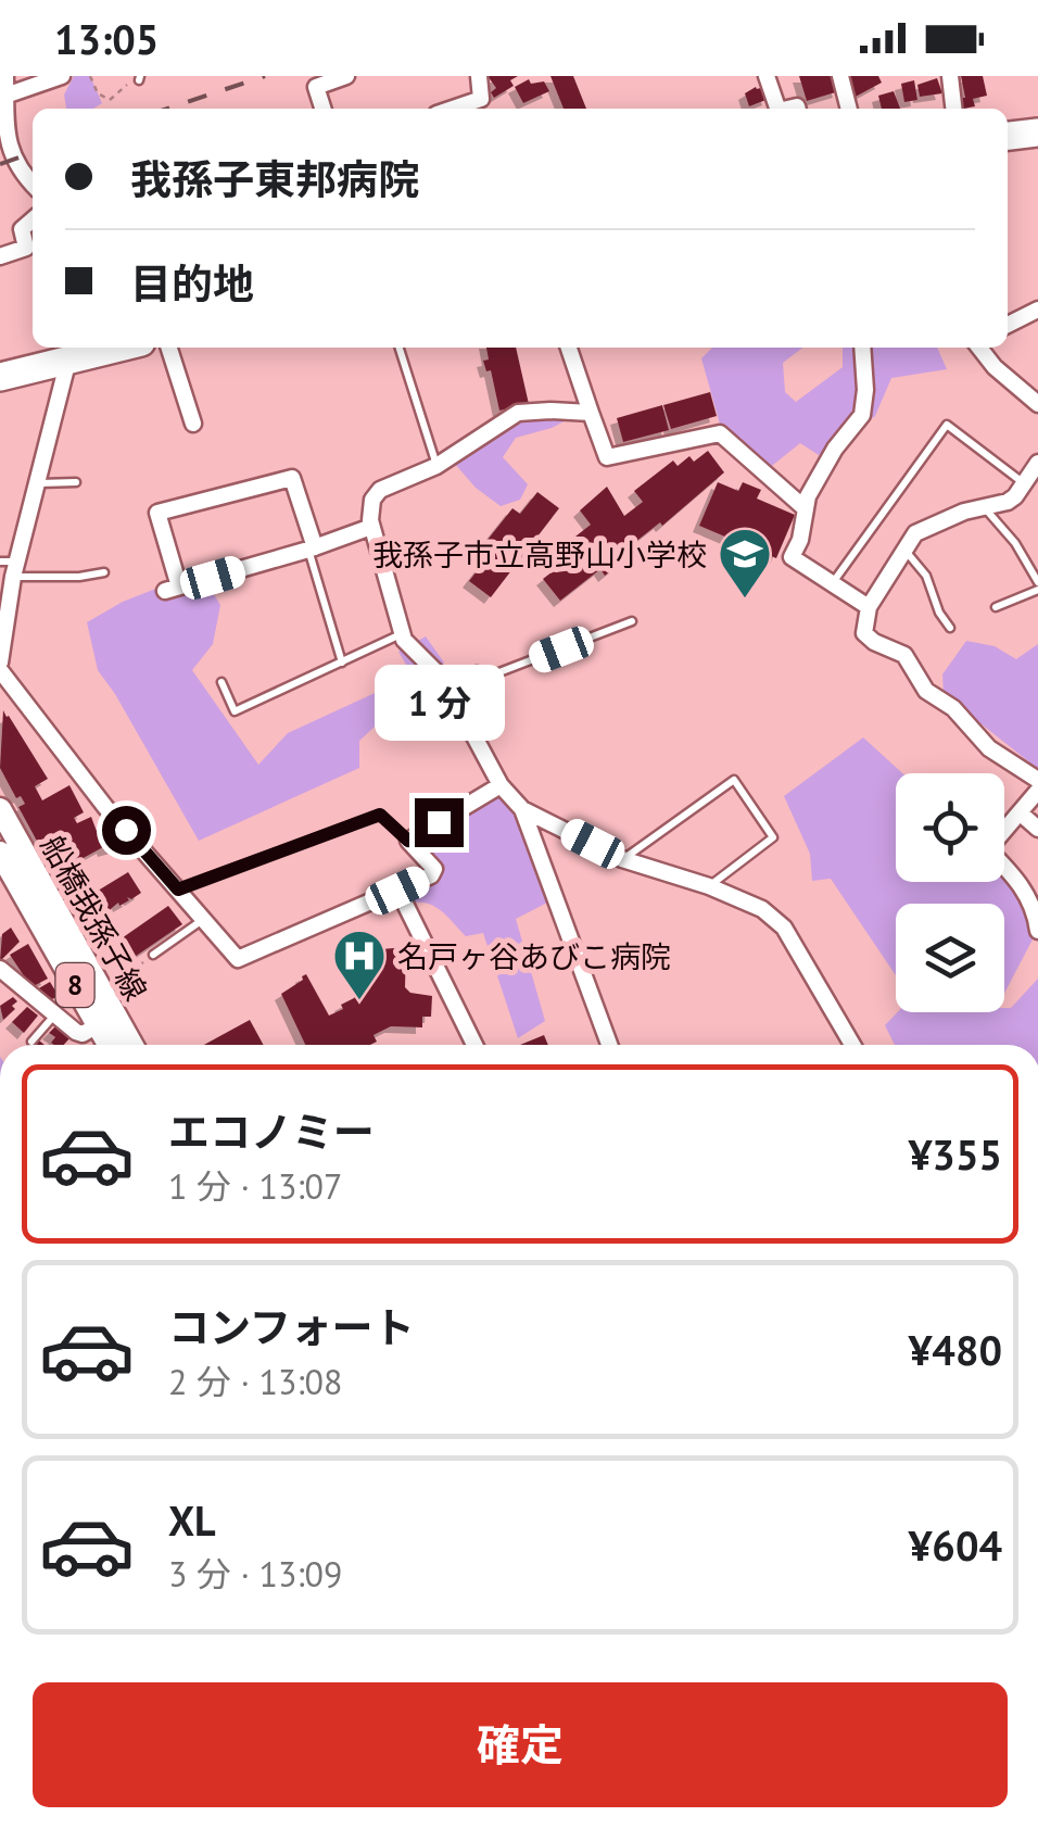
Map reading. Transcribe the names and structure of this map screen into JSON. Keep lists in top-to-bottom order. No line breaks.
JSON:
{"streets":{"main road":["船橋我孫子線","8"]},"places":{"school or university":["我孫子市立高野山小学校"],"hospital":["名戸ヶ谷あびこ病院"]},"page":{"status":"13:05","banner":["我孫子東邦病院","目的地"],"bubble":"1 分","list":[{"name":"エコノミー","note":"1 分 · 13:07","value":"¥355"},{"name":"コンフォート","note":"2 分 · 13:08","value":"¥480"},{"name":"XL","note":"3 分 · 13:09","value":"¥604"}],"buttons":"確定"}}
